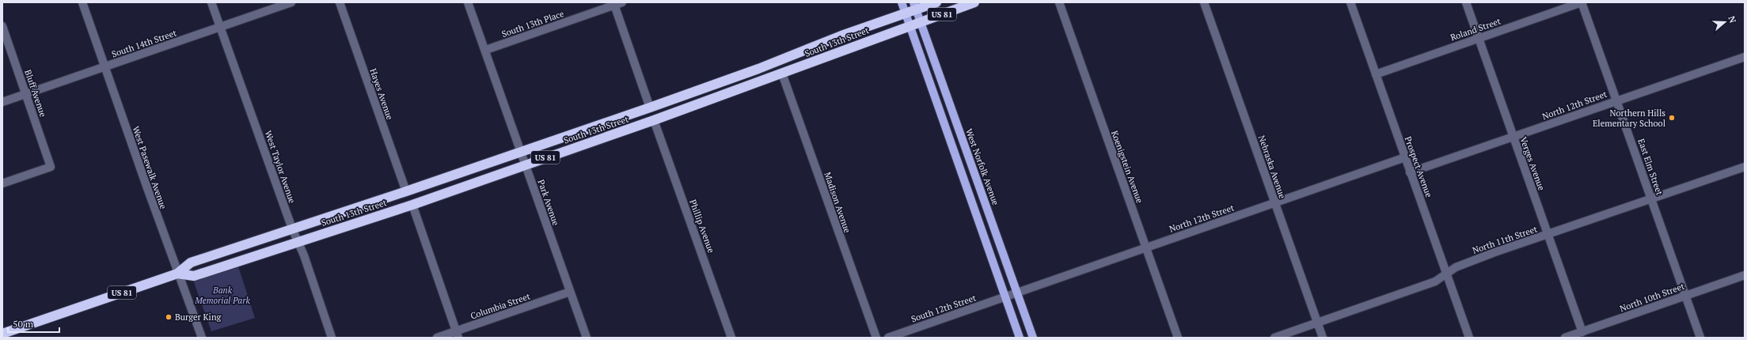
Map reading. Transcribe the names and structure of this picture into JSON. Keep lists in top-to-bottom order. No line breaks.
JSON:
{"streets":{"highway":["US 81","South 13th Street"],"main road":["West Norfolk Avenue"],"street":["South 13th Place","Roland Street","South 14th Street","Bluff Avenue","Hayes Avenue","North 12th Street","Verges Avenue","West Taylor Avenue","Koenigstein Avenue","Nebraska Avenue","Prospect Avenue","East Elm Street","West Pasewalk Avenue","Park Avenue","Madison Avenue","Phillip Avenue","North 11th Street","North 10th Street","Columbia Street","South 12th Street"]},"crossings":[["US 81","South 13th Street"],["US 81","West Norfolk Avenue"],["South 13th Place","Park Avenue"],["Roland Street","Verges Avenue"],["Roland Street","Prospect Avenue"],["Roland Street","East Elm Street"],["South 13th Street","Hayes Avenue"],["South 13th Street","West Taylor Avenue"],["South 13th Street","West Pasewalk Avenue"],["South 13th Street","Park Avenue"],["South 13th Street","Madison Avenue"],["South 13th Street","Phillip Avenue"],["South 14th Street","Bluff Avenue"],["South 14th Street","West Taylor Avenue"],["South 14th Street","West Pasewalk Avenue"],["North 12th Street","Verges Avenue"],["North 12th Street","West Norfolk Avenue"],["North 12th Street","Koenigstein Avenue"],["North 12th Street","Nebraska Avenue"],["North 12th Street","Prospect Avenue"],["North 12th Street","East Elm Street"],["North 12th Street","South 12th Street"],["Verges Avenue","North 11th Street"],["Verges Avenue","North 10th Street"],["Nebraska Avenue","North 11th Street"],["Prospect Avenue","North 11th Street"],["East Elm Street","North 11th Street"],["East Elm Street","North 10th Street"],["Park Avenue","Columbia Street"]],"parks":["Bank Memorial Park"],"places":["Northern Hills Elementary School","Burger King"],"scale_bar":"50 m","north":"right"}
